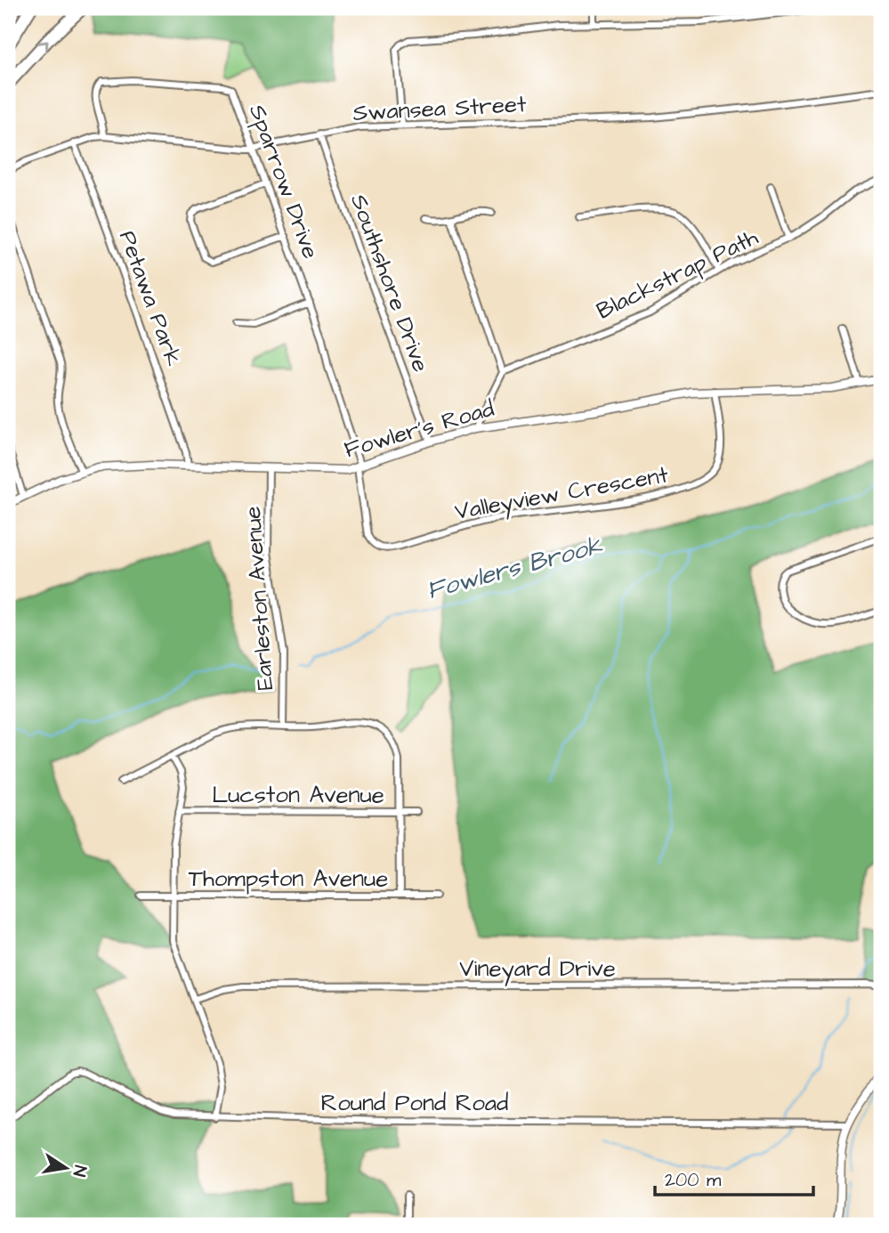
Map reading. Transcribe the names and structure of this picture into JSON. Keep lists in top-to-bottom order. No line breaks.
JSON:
{"streets":{"street":["Swansea Street","Sparrow Drive","Blackstrap Path","Southshore Drive","Petawa Park","Fowler's Road","Valleyview Crescent","Earleston Avenue","Lucston Avenue","Thompston Avenue","Vineyard Drive","Round Pond Road"]},"crossings":[["Swansea Street","Sparrow Drive"],["Swansea Street","Southshore Drive"],["Swansea Street","Petawa Park"],["Sparrow Drive","Fowler's Road"],["Sparrow Drive","Valleyview Crescent"],["Southshore Drive","Fowler's Road"],["Petawa Park","Fowler's Road"],["Fowler's Road","Valleyview Crescent"],["Fowler's Road","Earleston Avenue"]],"water":["Fowlers Brook"],"scale_bar":"200 m","north":"right"}
